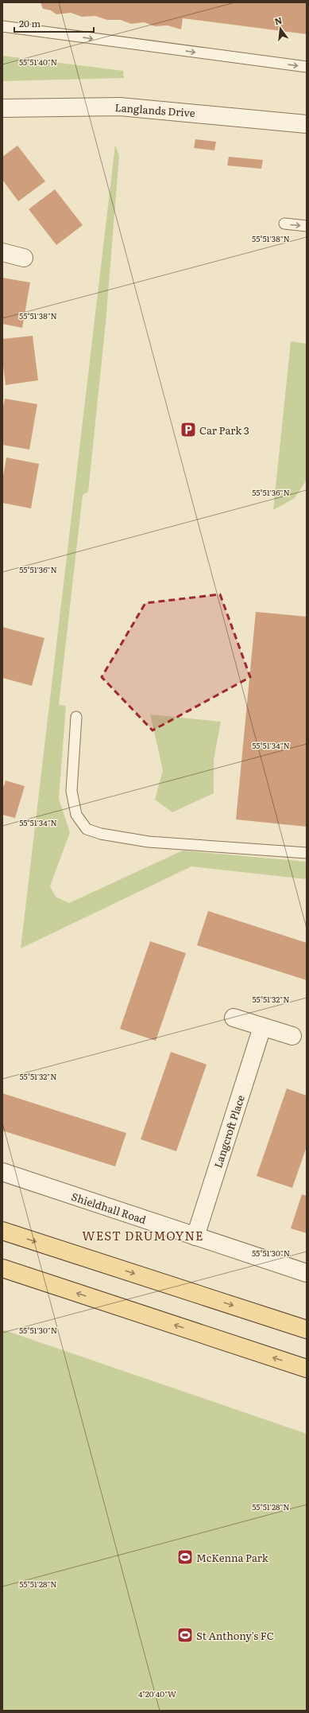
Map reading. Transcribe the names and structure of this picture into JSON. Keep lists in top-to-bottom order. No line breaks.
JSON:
{"streets":{"street":["Langlands Drive","Langcroft Place","Shieldhall Road"]},"crossings":[["Langcroft Place","Shieldhall Road"]],"districts":["WEST DRUMOYNE"],"places":{"parking":["Car Park 3"],"sports":["McKenna Park","St Anthony's FC"]},"scale_bar":"20 m","north":"top","coordinates":["55°51'40\"N","55°51'38\"N","55°51'36\"N","55°51'34\"N","55°51'32\"N","55°51'30\"N","55°51'28\"N","4°20'40\"W"]}
